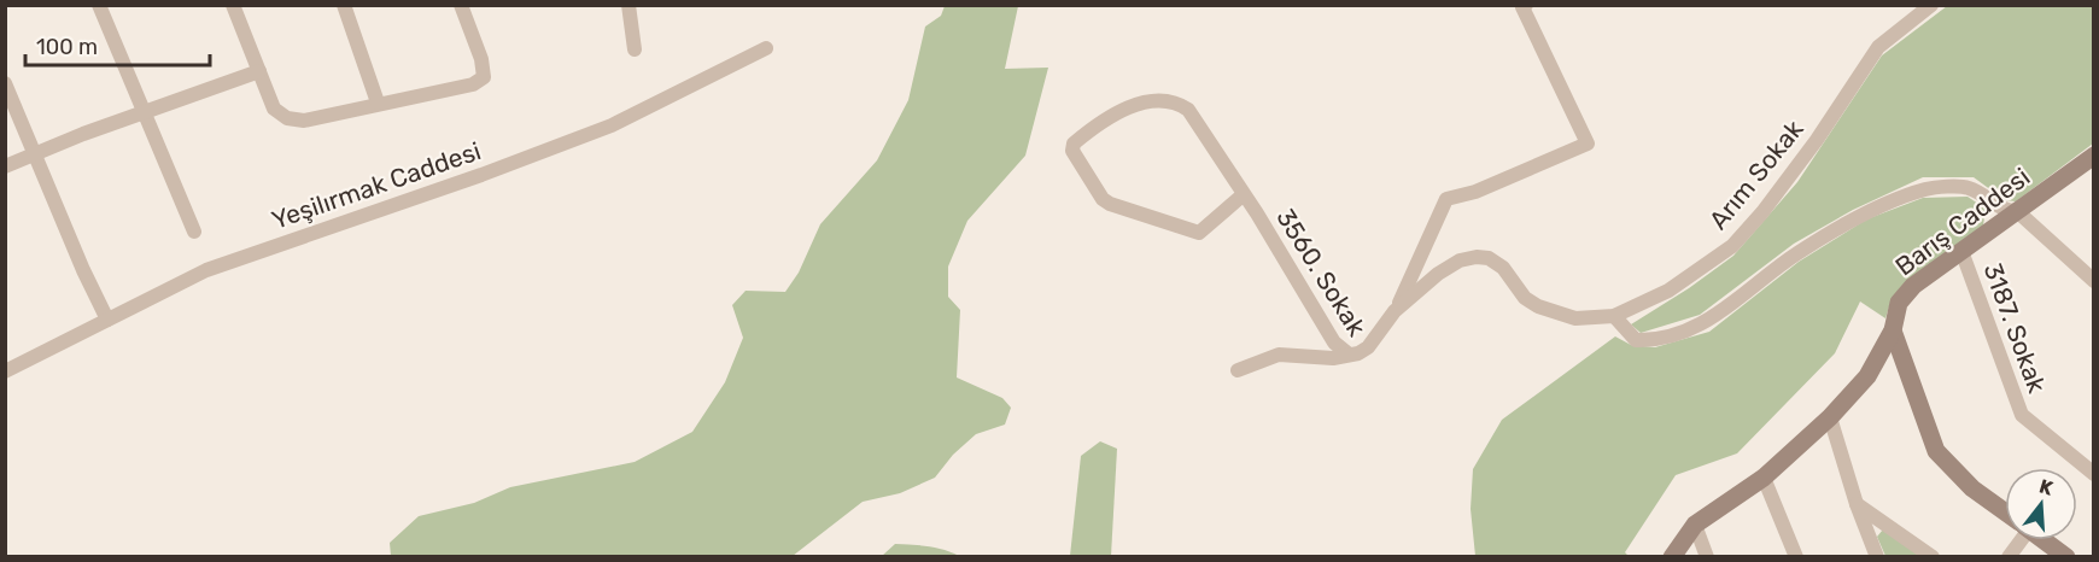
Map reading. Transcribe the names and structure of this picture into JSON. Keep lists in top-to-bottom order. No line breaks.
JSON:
{"streets":{"street":["Arım Sokak","Yeşilırmak Caddesi","Barış Caddesi","3560. Sokak","3187. Sokak"]},"crossings":[["Barış Caddesi","3187. Sokak"]],"scale_bar":"100 m","north":"top"}
